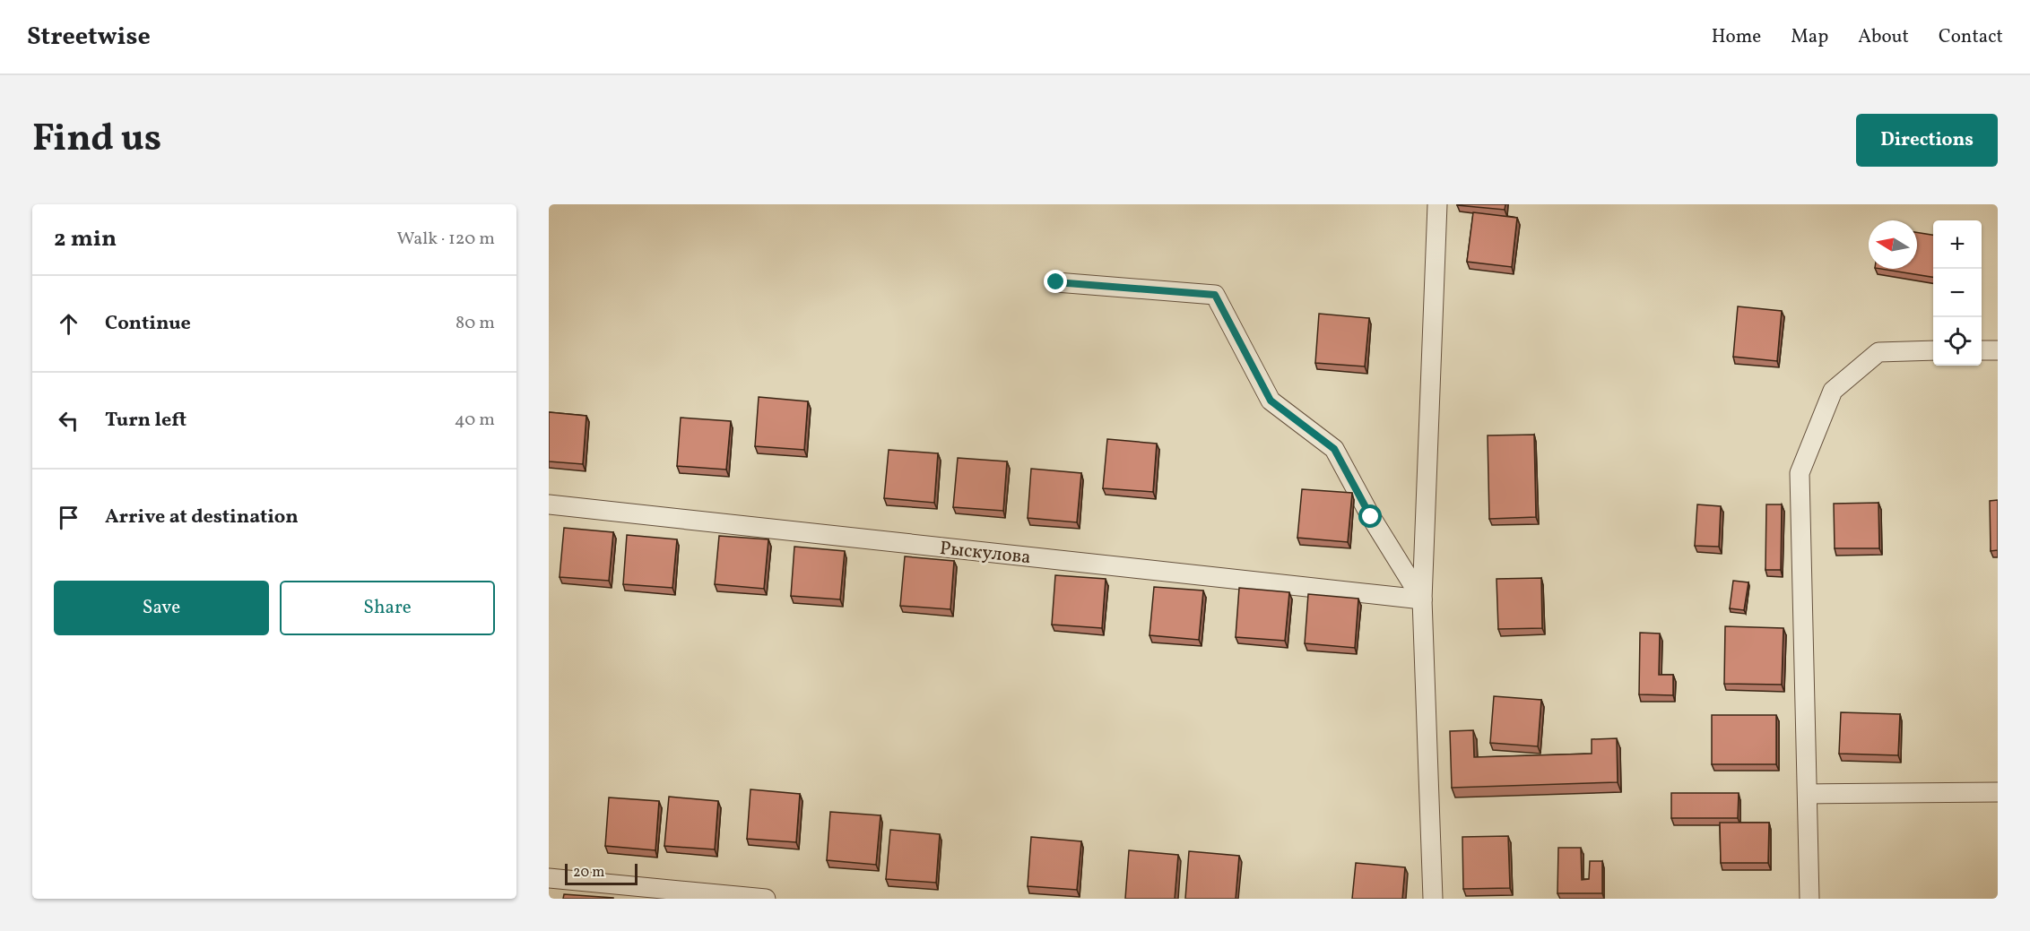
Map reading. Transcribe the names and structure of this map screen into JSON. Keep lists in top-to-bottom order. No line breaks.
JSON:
{"streets":{"street":["Рыскулова"]},"scale_bar":"20 m","north":"left","page":{"header":"Streetwise","nav":["Home","Map","About","Contact"],"title":"Find us","buttons":["Directions",["Save","Share"]],"heading":["2 min","Walk · 120 m"],"map_buttons":["+","−"],"list":[["Continue","80 m"],["Turn left","40 m"],"Arrive at destination"],"scale":"20 m"}}
